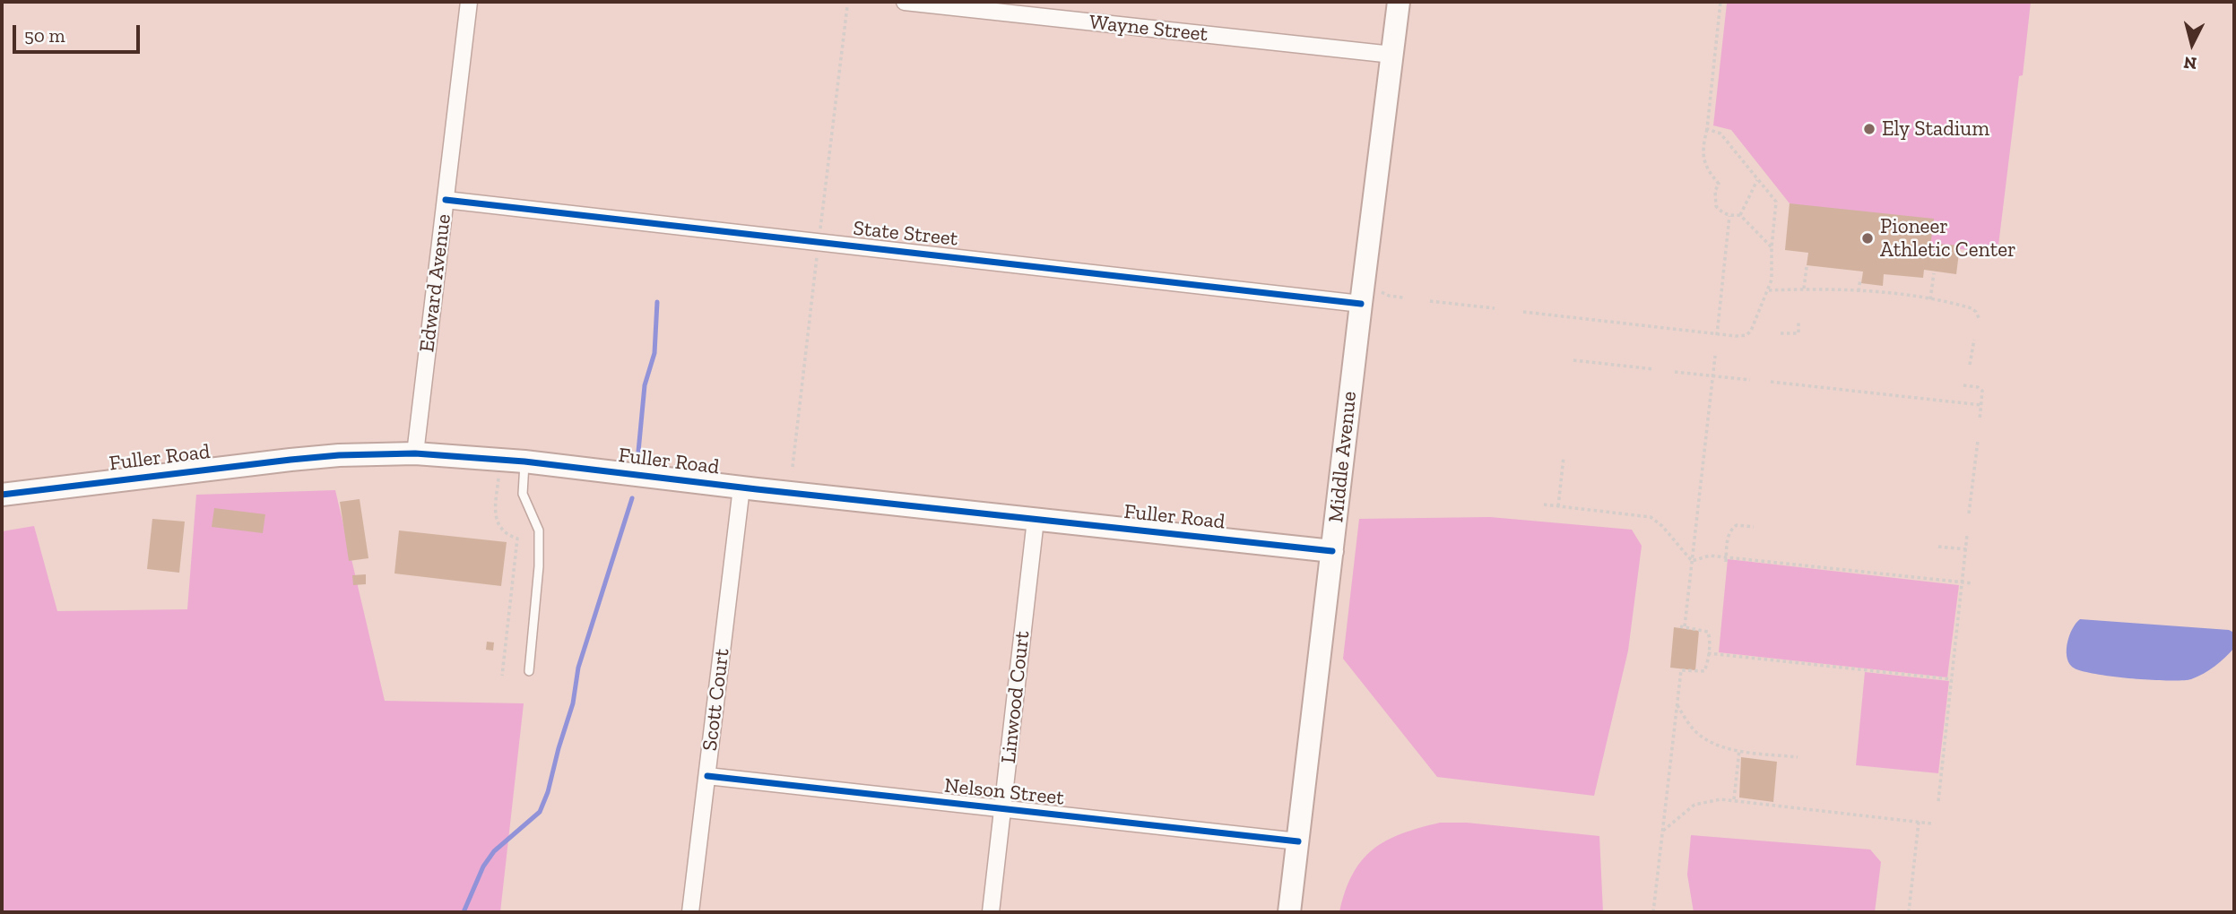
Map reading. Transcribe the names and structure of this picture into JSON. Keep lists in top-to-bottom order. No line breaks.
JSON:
{"streets":{"street":["Wayne Street","State Street","Edward Avenue","Middle Avenue","Fuller Road","Linwood Court","Scott Court","Nelson Street"]},"crossings":[["Wayne Street","Middle Avenue"],["State Street","Edward Avenue"],["State Street","Middle Avenue"],["Edward Avenue","Fuller Road"],["Middle Avenue","Fuller Road"],["Middle Avenue","Nelson Street"],["Fuller Road","Linwood Court"],["Fuller Road","Scott Court"],["Linwood Court","Nelson Street"],["Scott Court","Nelson Street"]],"places":["Ely Stadium","Pioneer Athletic Center"],"scale_bar":"50 m","north":"bottom"}
